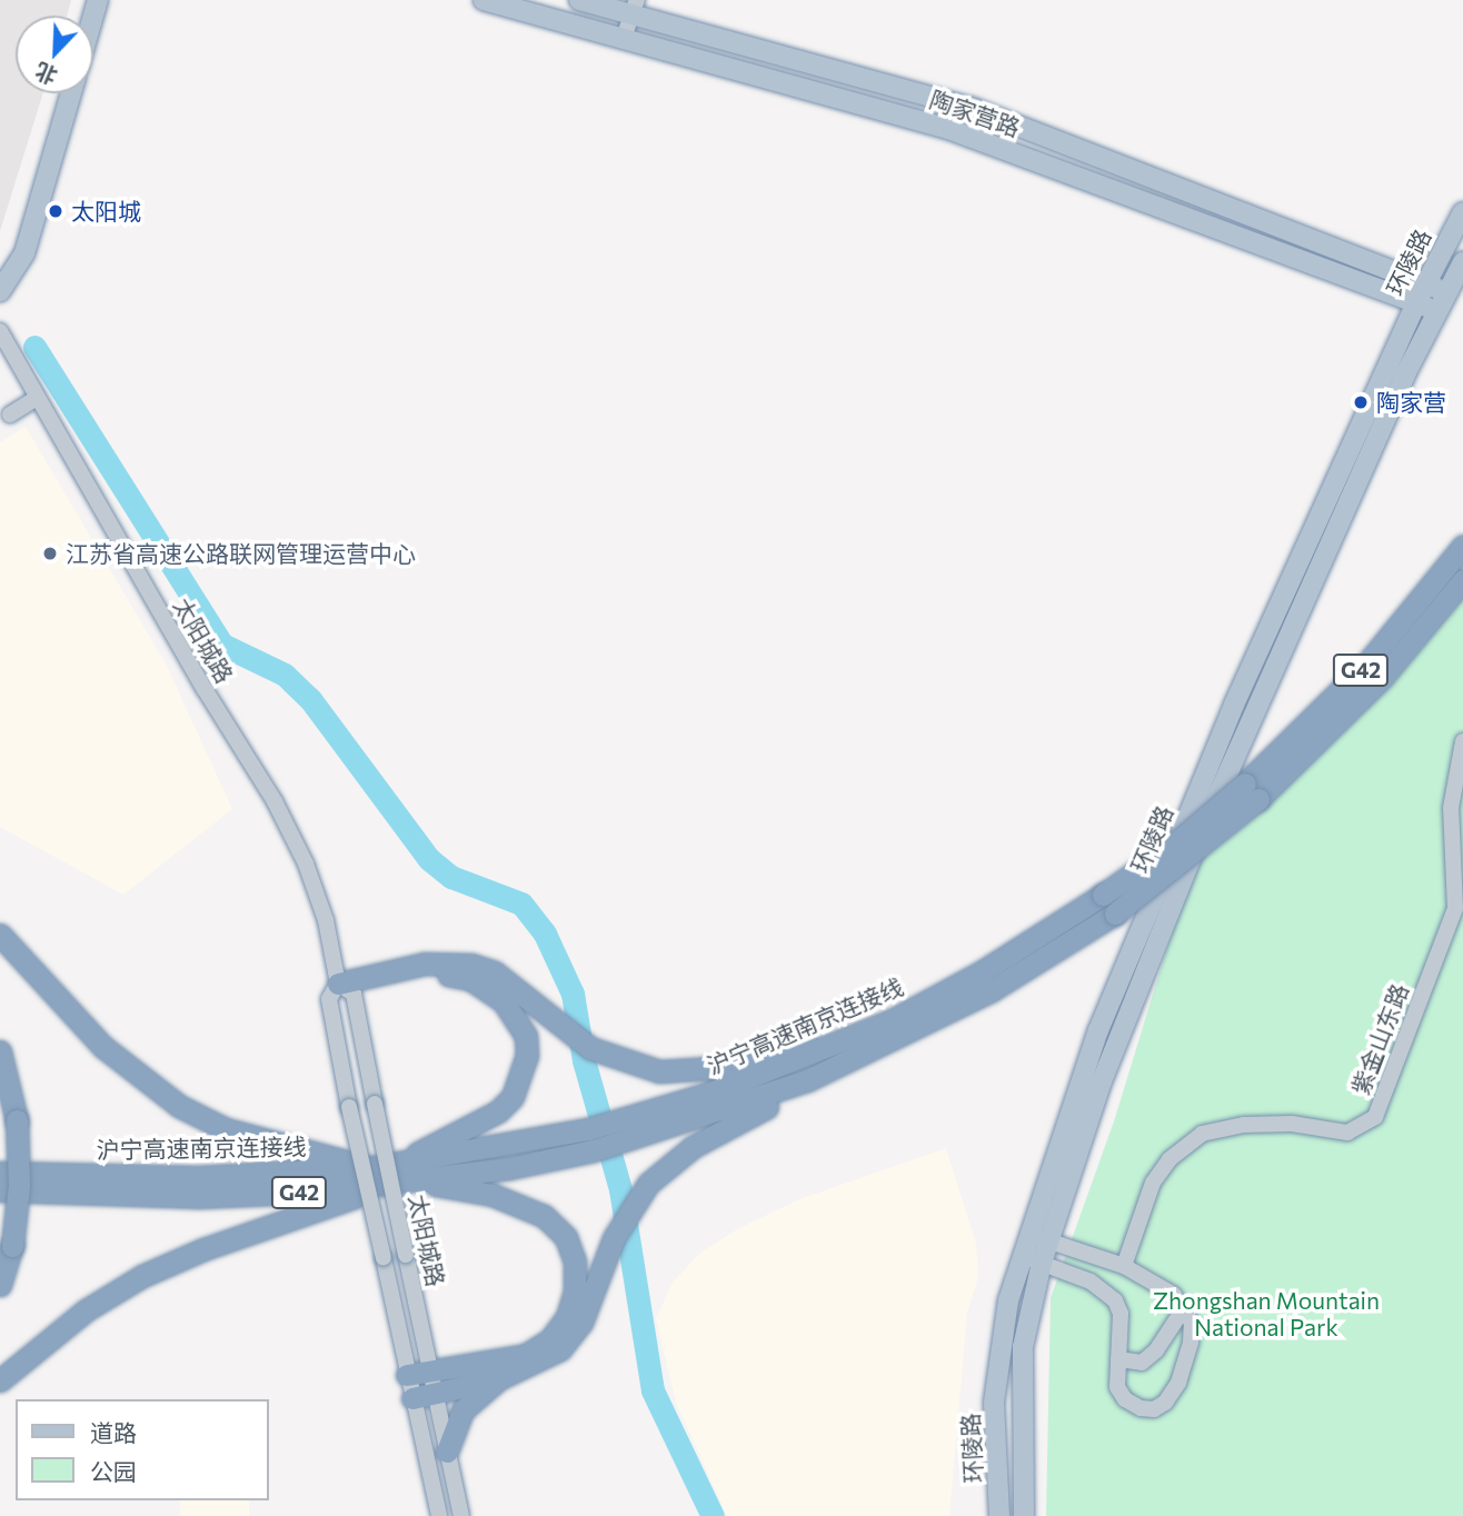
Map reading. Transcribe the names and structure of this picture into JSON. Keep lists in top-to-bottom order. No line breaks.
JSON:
{"streets":{"highway":["G42","沪宁高速南京连接线"],"main road":["陶家营路","环陵路"],"street":["太阳城路","紫金山东路"]},"crossings":[["陶家营路","环陵路"]],"parks":["Zhongshan Mountain National Park"],"places":["太阳城","陶家营","江苏省高速公路联网管理运营中心"],"legend":["道路","公园"],"north":"bottom left"}
